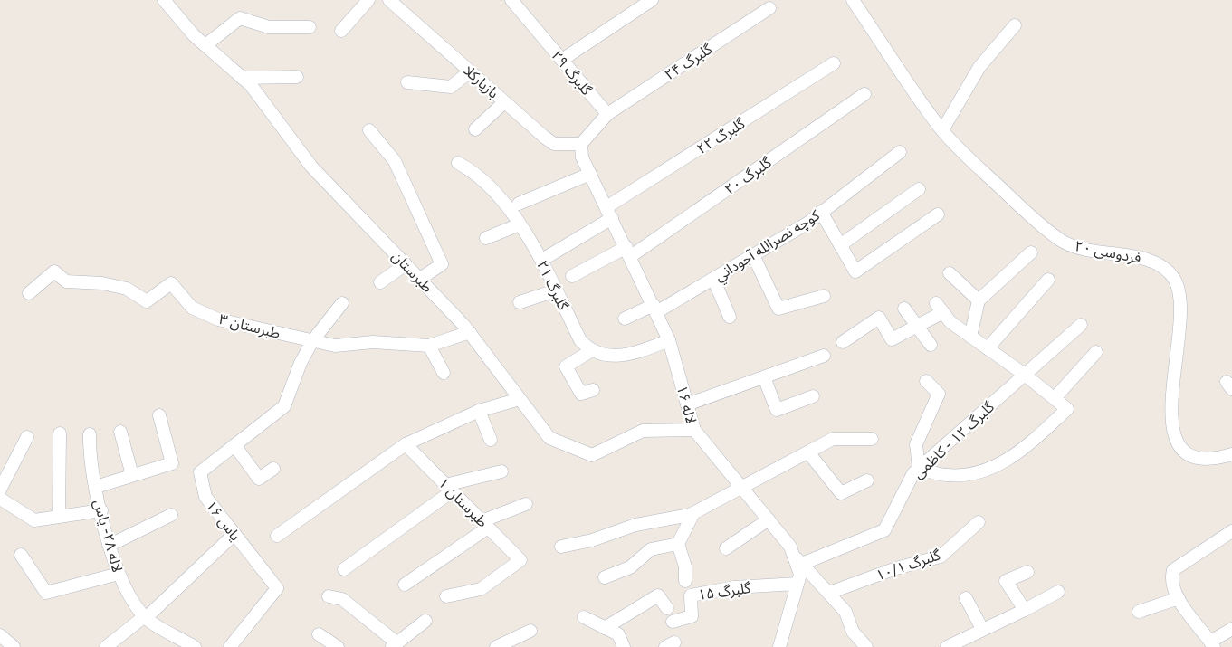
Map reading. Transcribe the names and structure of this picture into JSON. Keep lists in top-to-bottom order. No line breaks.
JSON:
{"streets":{"street":["گلبرگ ۲۴","گلبرگ ۲۹","بازیارکلا","گلبرگ ۲۲","گلبرگ ۲۰","كوچه نصرالله آجوداني","فردوسی ۲۰","طبرستان","گلبرگ ۲۱","طبرستان ۳","لاله ۱۶","گلبرگ ۱۲ - کاظمی","طبرستان ۱","یاس ۱۶","لاله ۲۸- یاس","گلبرگ ۱۰/۱","گلبرگ ۱۵"]},"crossings":[["گلبرگ ۲۴","گلبرگ ۲۹"],["بازیارکلا","لاله ۱۶"],["گلبرگ ۲۲","گلبرگ ۲۱"],["گلبرگ ۲۲","لاله ۱۶"],["گلبرگ ۲۰","لاله ۱۶"],["كوچه نصرالله آجوداني","لاله ۱۶"],["طبرستان","طبرستان ۳"],["طبرستان","لاله ۱۶"],["طبرستان ۳","یاس ۱۶"],["لاله ۱۶","گلبرگ ۱۲ - کاظمی"],["لاله ۱۶","گلبرگ ۱۵"]]}
